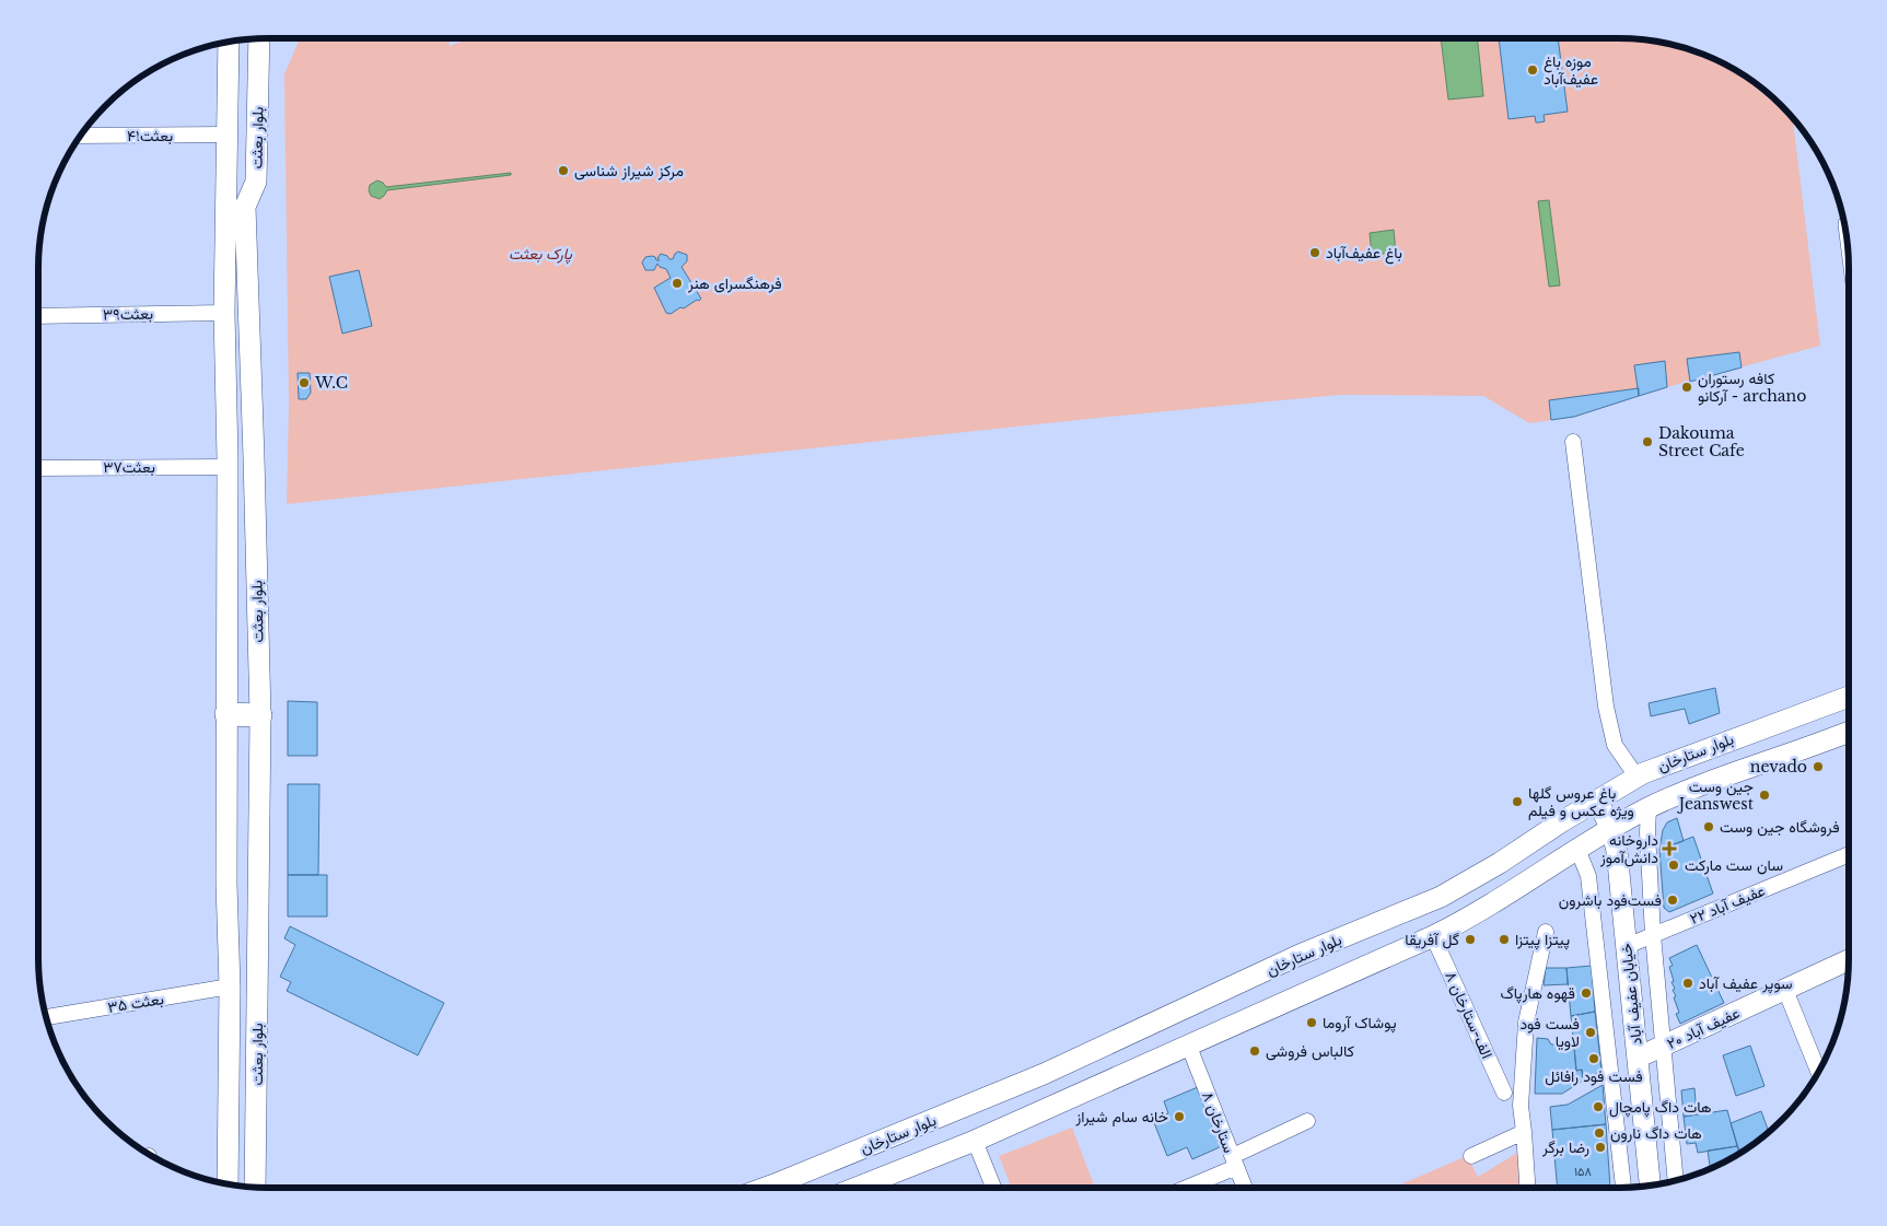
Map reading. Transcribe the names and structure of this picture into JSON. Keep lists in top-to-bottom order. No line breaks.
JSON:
{"streets":{"main road":["بلوار بعثت","بلوار ستارخان","خیابان عفیف آباد","عفیف آباد ۲۰"],"street":["بعثت۴۱","بعثت۳۹","بعثت۳۷","عفیف آباد ۲۲","۳۵ بعثت","۸ الف-ستارخان","ستارخان ۸"]},"crossings":[["بعثت۴۱","بلوار بعثت"],["بلوار بعثت","بعثت۳۹"],["بلوار بعثت","بعثت۳۷"],["بلوار بعثت","۳۵ بعثت"],["بلوار ستارخان","خیابان عفیف آباد"],["عفیف آباد ۲۲","خیابان عفیف آباد"],["خیابان عفیف آباد","عفیف آباد ۲۰"]],"parks":["پارک بعثت"],"places":{"other":["موزه باغ عفیف‌آباد","مرکز شیراز شناسی","باغ عفیف‌آباد","فرهنگسرای هنر","W.C","کافه رستوران آرکانو - archano","Dakouma Street Cafe","nevado","جین وست Jeanswest","باغ عروس گلها ویژه عکس و فیلم","فروشگاه جین وست","سان ست مارکت","فست‌فود باشرون","گل آفریقا","پیتزا پیتزا","سوپر عفیف آباد","قهوه هارپاگ","پوشاک آروما","فست فود لاویا","کالباس فروشی","فست فود رافائل","هات داگ پامچال","خانه سام شیراز","هات داگ نارون","رضا برگر"],"health":["داروخانه دانش‌آموز"]},"house_numbers":["۱۵۸"]}
